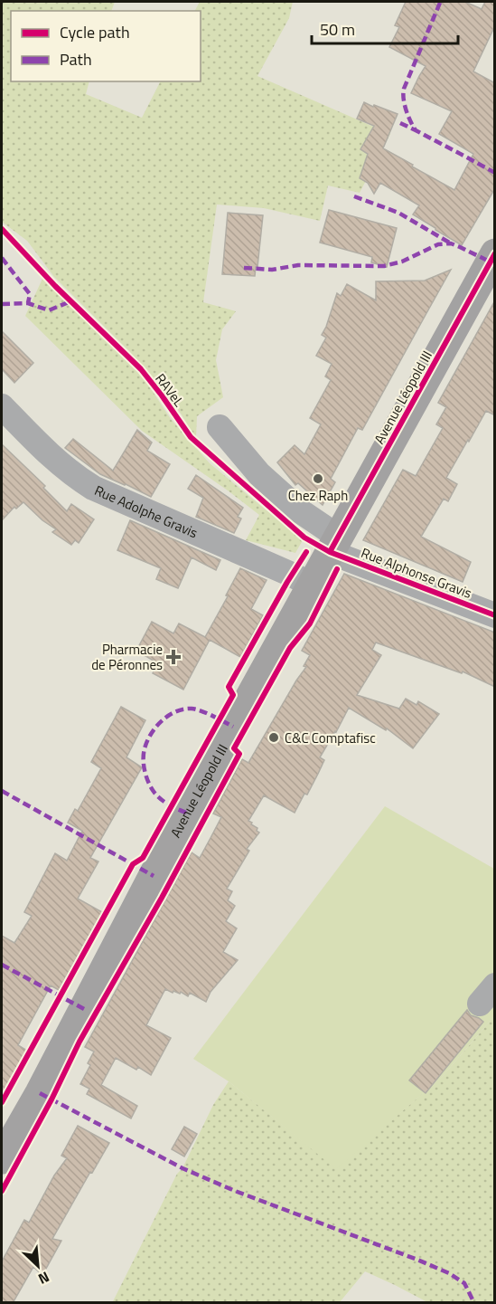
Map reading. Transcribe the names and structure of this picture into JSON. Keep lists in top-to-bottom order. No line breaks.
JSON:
{"streets":{"main road":["Avenue Léopold III"],"street":["Rue Adolphe Gravis","Rue Alphonse Gravis"],"cycle path":["RAVeL"]},"crossings":[["Avenue Léopold III","Rue Adolphe Gravis"],["Avenue Léopold III","Rue Alphonse Gravis"]],"places":{"other":["Chez Raph","C&C Comptafisc"],"health":["Pharmacie de Péronnes"]},"legend":["Cycle path","Path"],"scale_bar":"50 m","north":"bottom right"}
